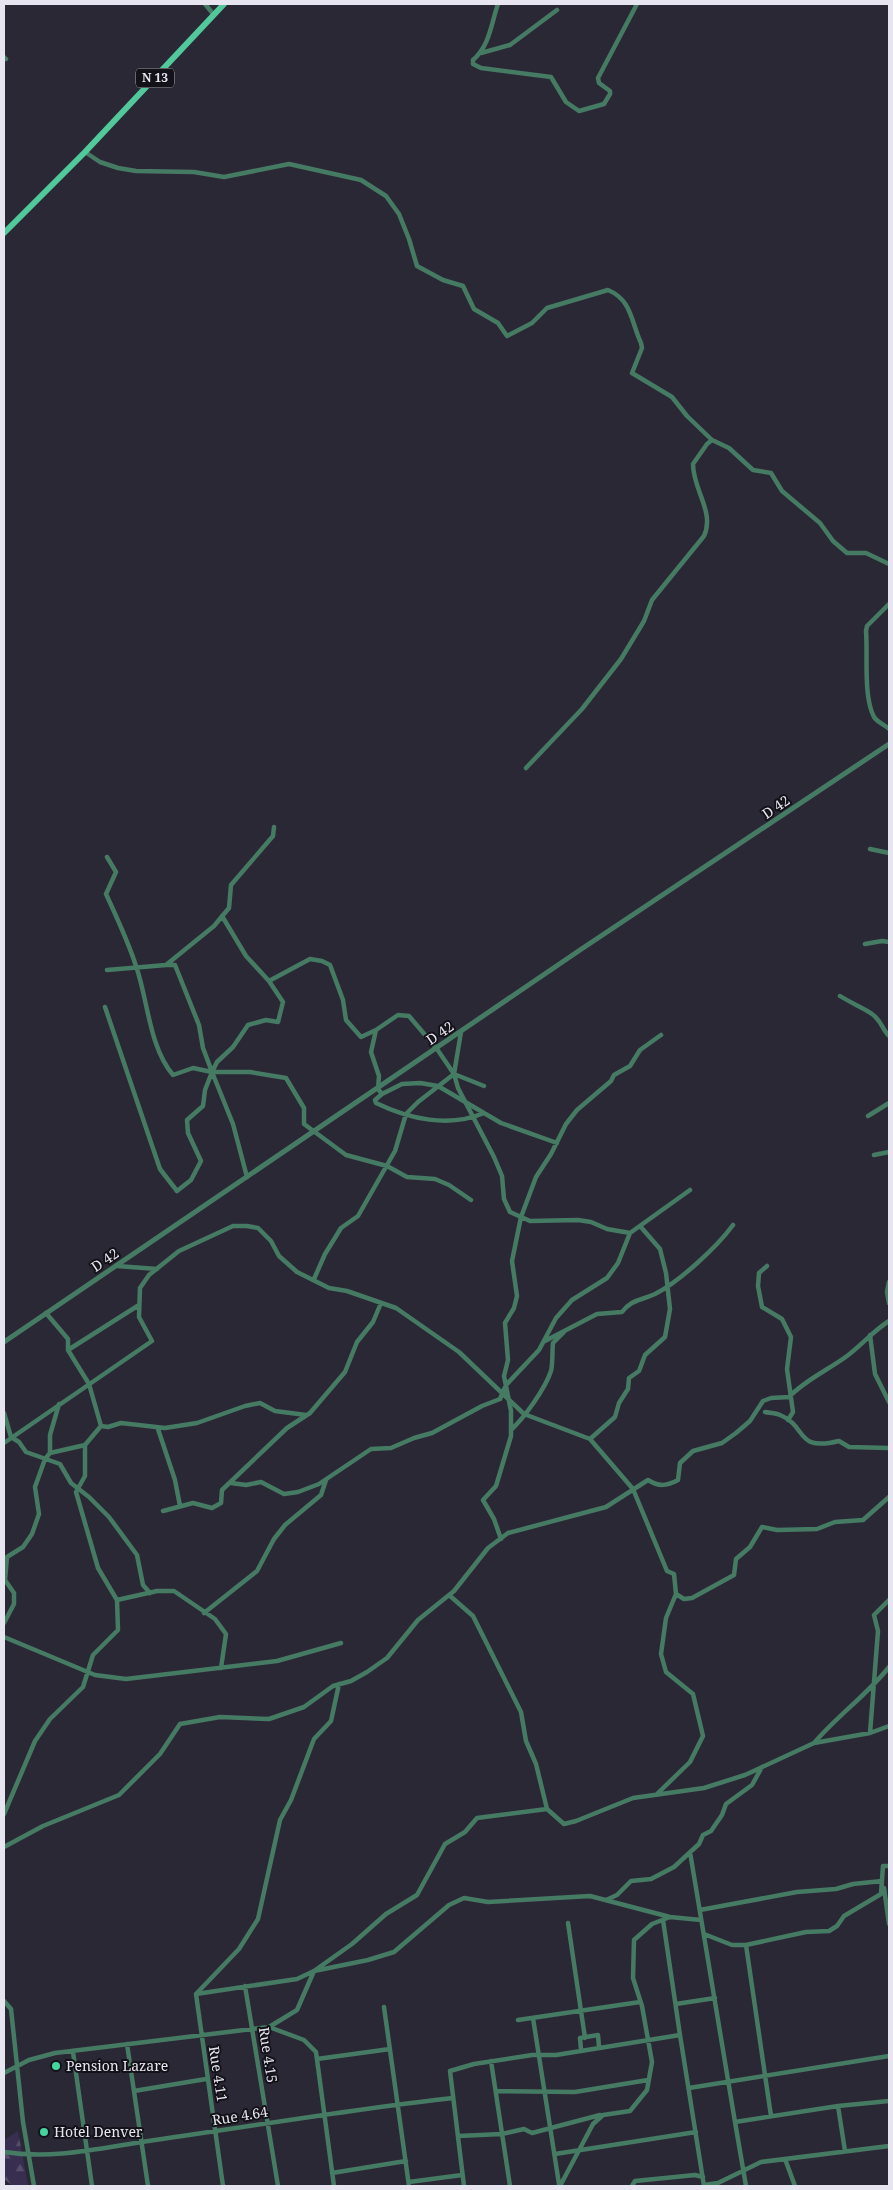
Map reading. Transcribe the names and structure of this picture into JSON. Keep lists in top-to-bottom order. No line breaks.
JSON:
{"streets":{"main road":["N 13"],"street":["D 42","Rue 4.15","Rue 4.11","Rue 4.64"]},"crossings":[["Rue 4.15","Rue 4.64"],["Rue 4.11","Rue 4.64"]],"places":["Pension Lazare","Hotel Denver"]}
